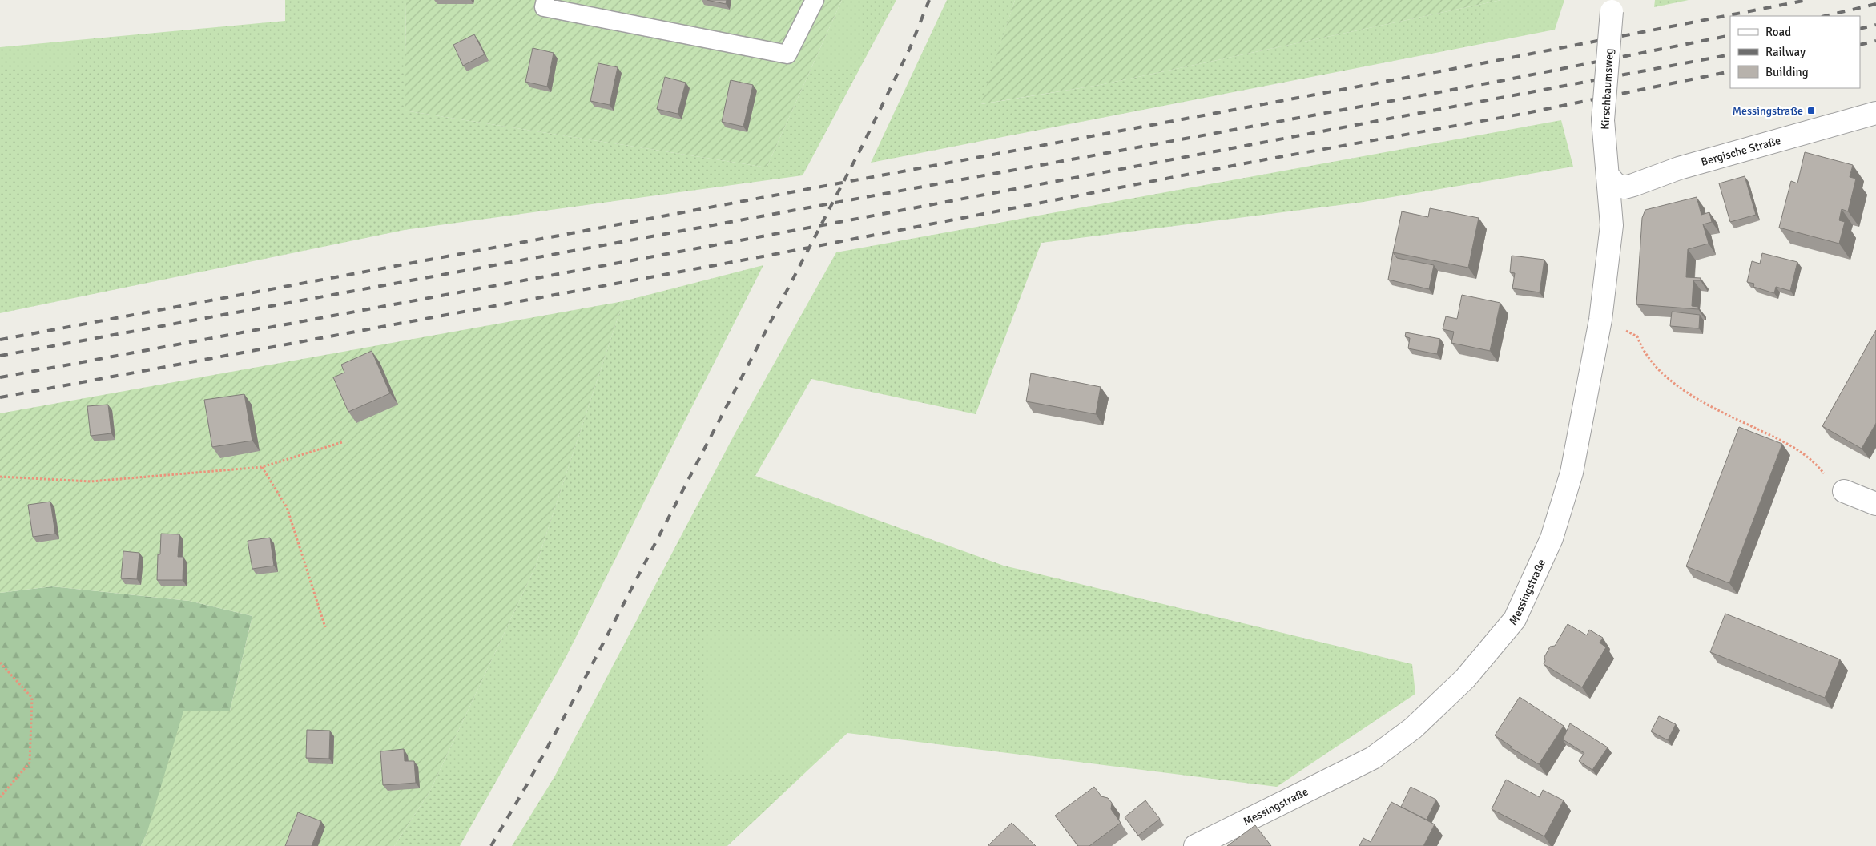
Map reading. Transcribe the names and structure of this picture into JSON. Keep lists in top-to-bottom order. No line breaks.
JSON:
{"streets":{"street":["Kirschbaumsweg","Bergische Straße","Messingstraße"]},"crossings":[["Kirschbaumsweg","Bergische Straße"],["Kirschbaumsweg","Messingstraße"],["Bergische Straße","Messingstraße"]],"places":{"transit":["Messingstraße"]},"legend":["Road","Railway","Building"]}
